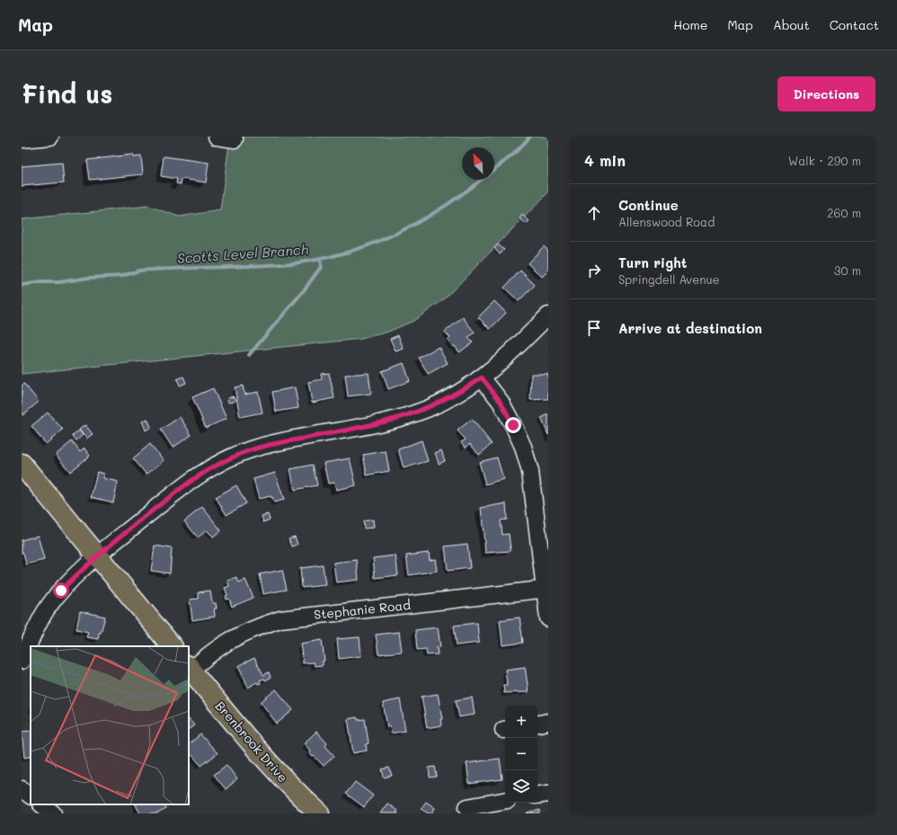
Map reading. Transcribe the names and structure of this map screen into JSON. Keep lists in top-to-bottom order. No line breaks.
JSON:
{"streets":{"main road":["Brenbrook Drive"],"street":["Stephanie Road"]},"crossings":[["Stephanie Road","Brenbrook Drive"]],"water":["Scotts Level Branch"],"north":"top left","page":{"header":"Map","nav":["Home","Map","About","Contact"],"buttons":"Directions","title":"Find us","heading":["4 min","Walk · 290 m"],"list":[["Continue","Allenswood Road","260 m"],["Turn right","Springdell Avenue","30 m"],"Arrive at destination"],"map_buttons":["+","−"]}}
